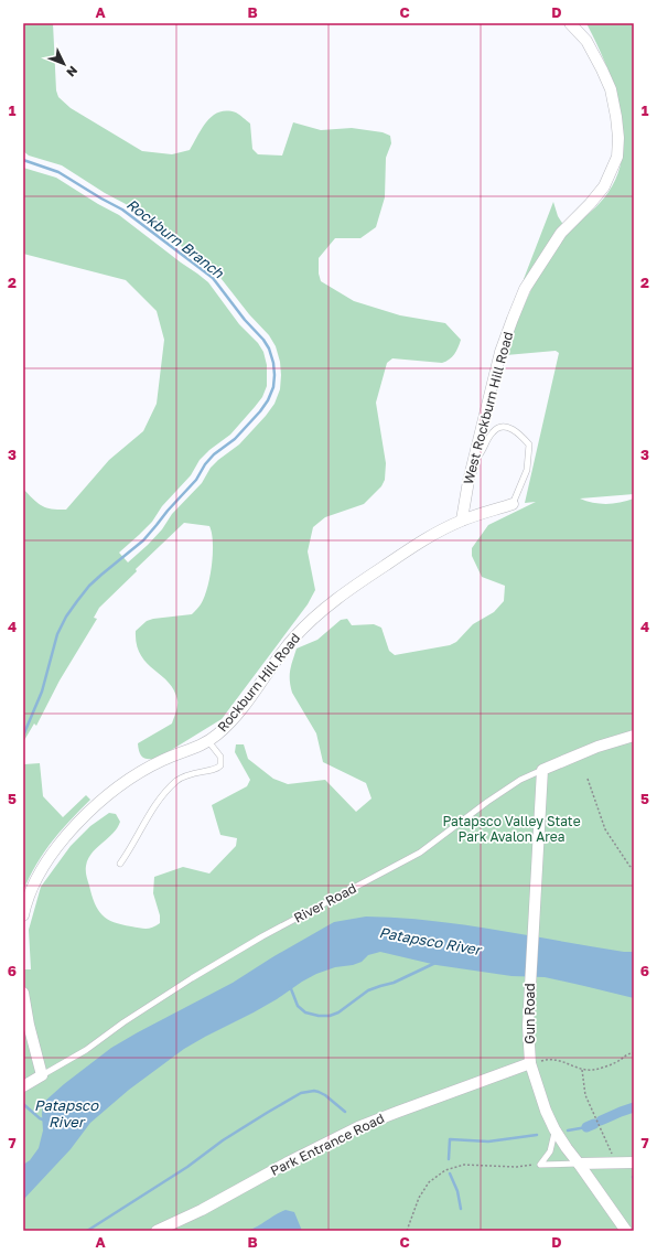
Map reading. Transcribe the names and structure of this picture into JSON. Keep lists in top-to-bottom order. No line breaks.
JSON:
{"streets":{"street":["West Rockburn Hill Road","Rockburn Hill Road","River Road","Gun Road","Park Entrance Road"]},"crossings":[["West Rockburn Hill Road","Rockburn Hill Road"],["River Road","Gun Road"],["Gun Road","Park Entrance Road"]],"water":["Rockburn Branch","Patapsco River"],"parks":["Patapsco Valley State Park Avalon Area"],"north":"bottom right","grid":{"columns":["A","B","C","D"],"rows":["1","2","3","4","5","6","7"]}}
